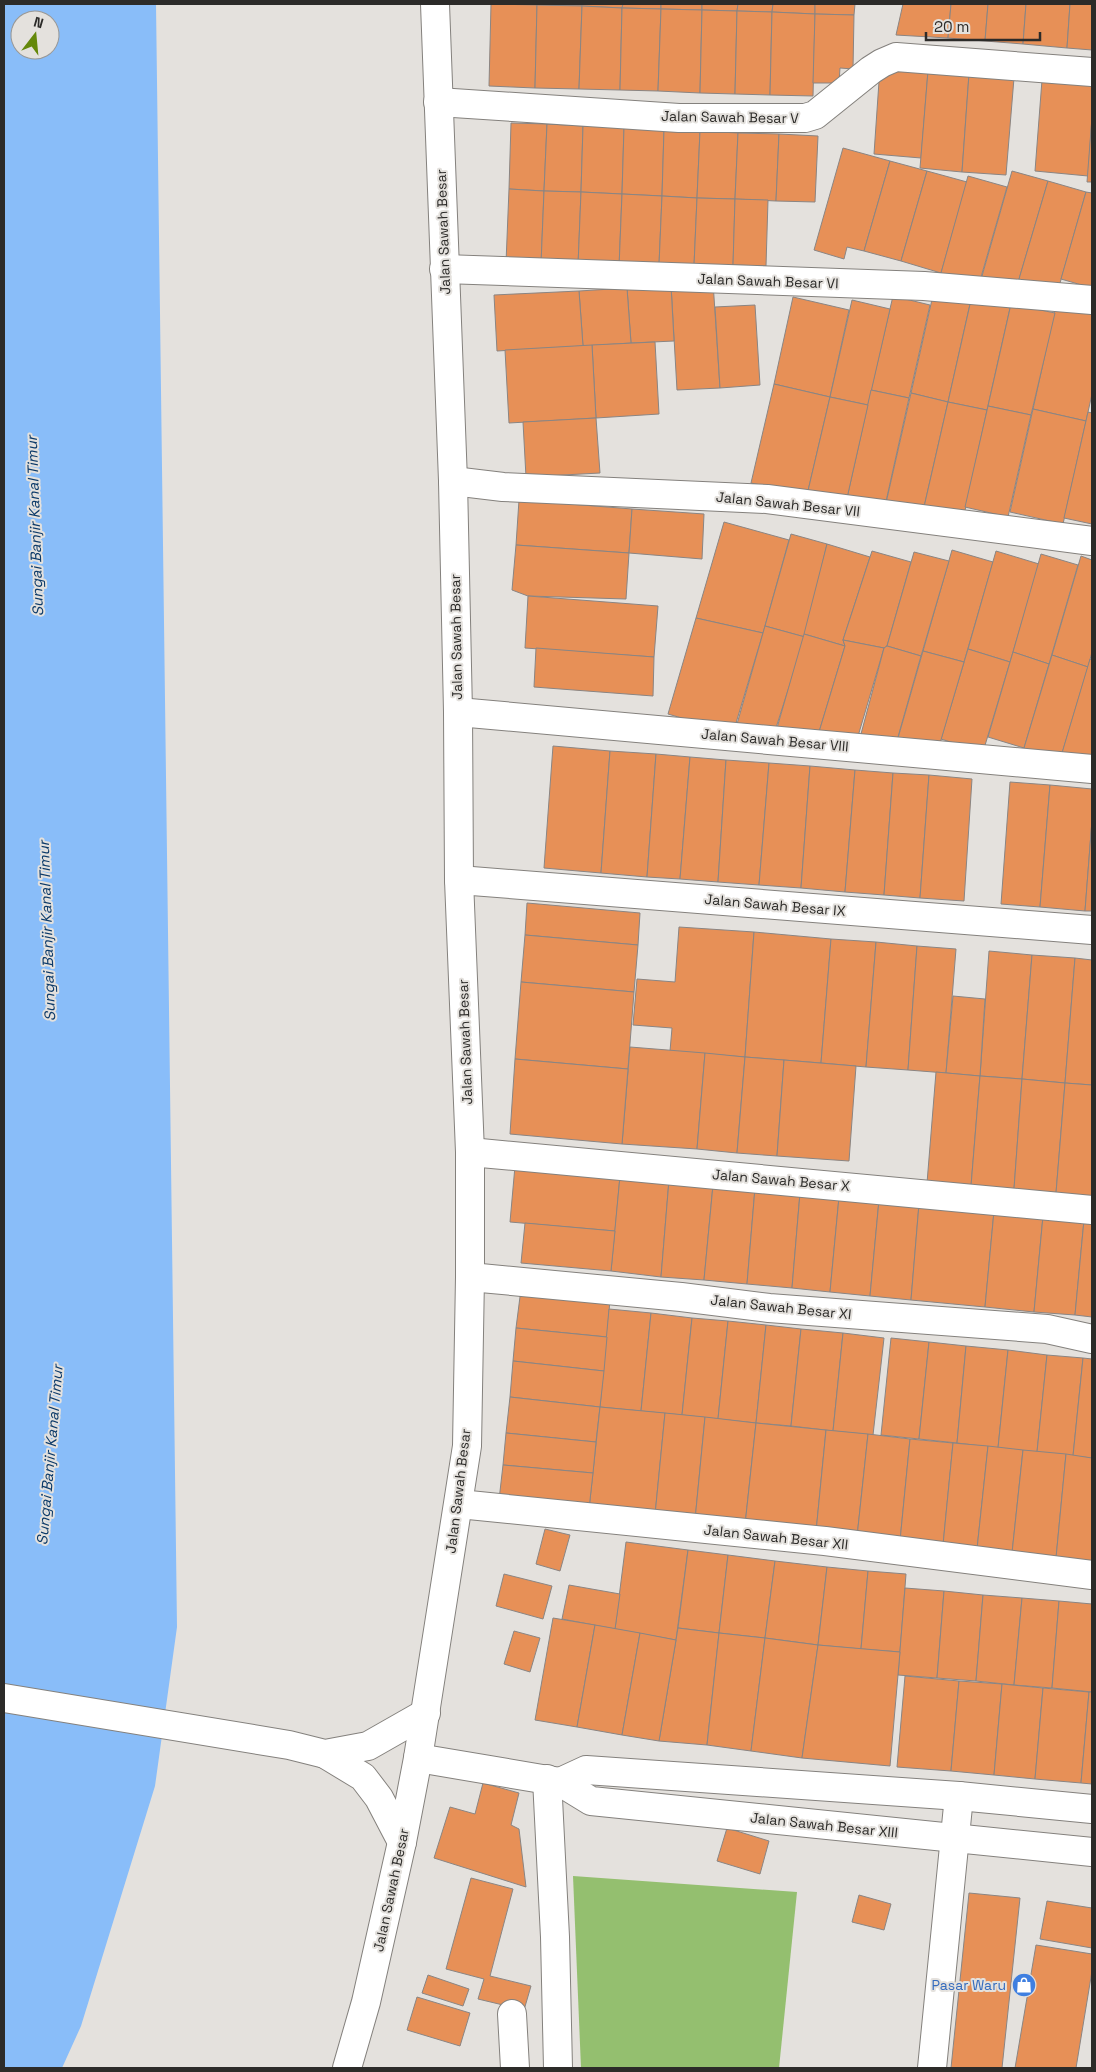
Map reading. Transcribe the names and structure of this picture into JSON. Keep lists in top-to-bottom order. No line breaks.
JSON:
{"streets":{"street":["Jalan Sawah Besar V","Jalan Sawah Besar","Jalan Sawah Besar VI","Jalan Sawah Besar VII","Jalan Sawah Besar VIII","Jalan Sawah Besar IX","Jalan Sawah Besar X","Jalan Sawah Besar XI","Jalan Sawah Besar XII","Jalan Sawah Besar XIII"]},"crossings":[["Jalan Sawah Besar V","Jalan Sawah Besar"],["Jalan Sawah Besar","Jalan Sawah Besar VI"],["Jalan Sawah Besar","Jalan Sawah Besar VII"],["Jalan Sawah Besar","Jalan Sawah Besar VIII"],["Jalan Sawah Besar","Jalan Sawah Besar IX"],["Jalan Sawah Besar","Jalan Sawah Besar X"],["Jalan Sawah Besar","Jalan Sawah Besar XI"],["Jalan Sawah Besar","Jalan Sawah Besar XII"],["Jalan Sawah Besar","Jalan Sawah Besar XIII"]],"water":["Sungai Banjir Kanal Timur"],"places":{"shop":["Pasar Waru"]},"scale_bar":"20 m","north":"top"}
